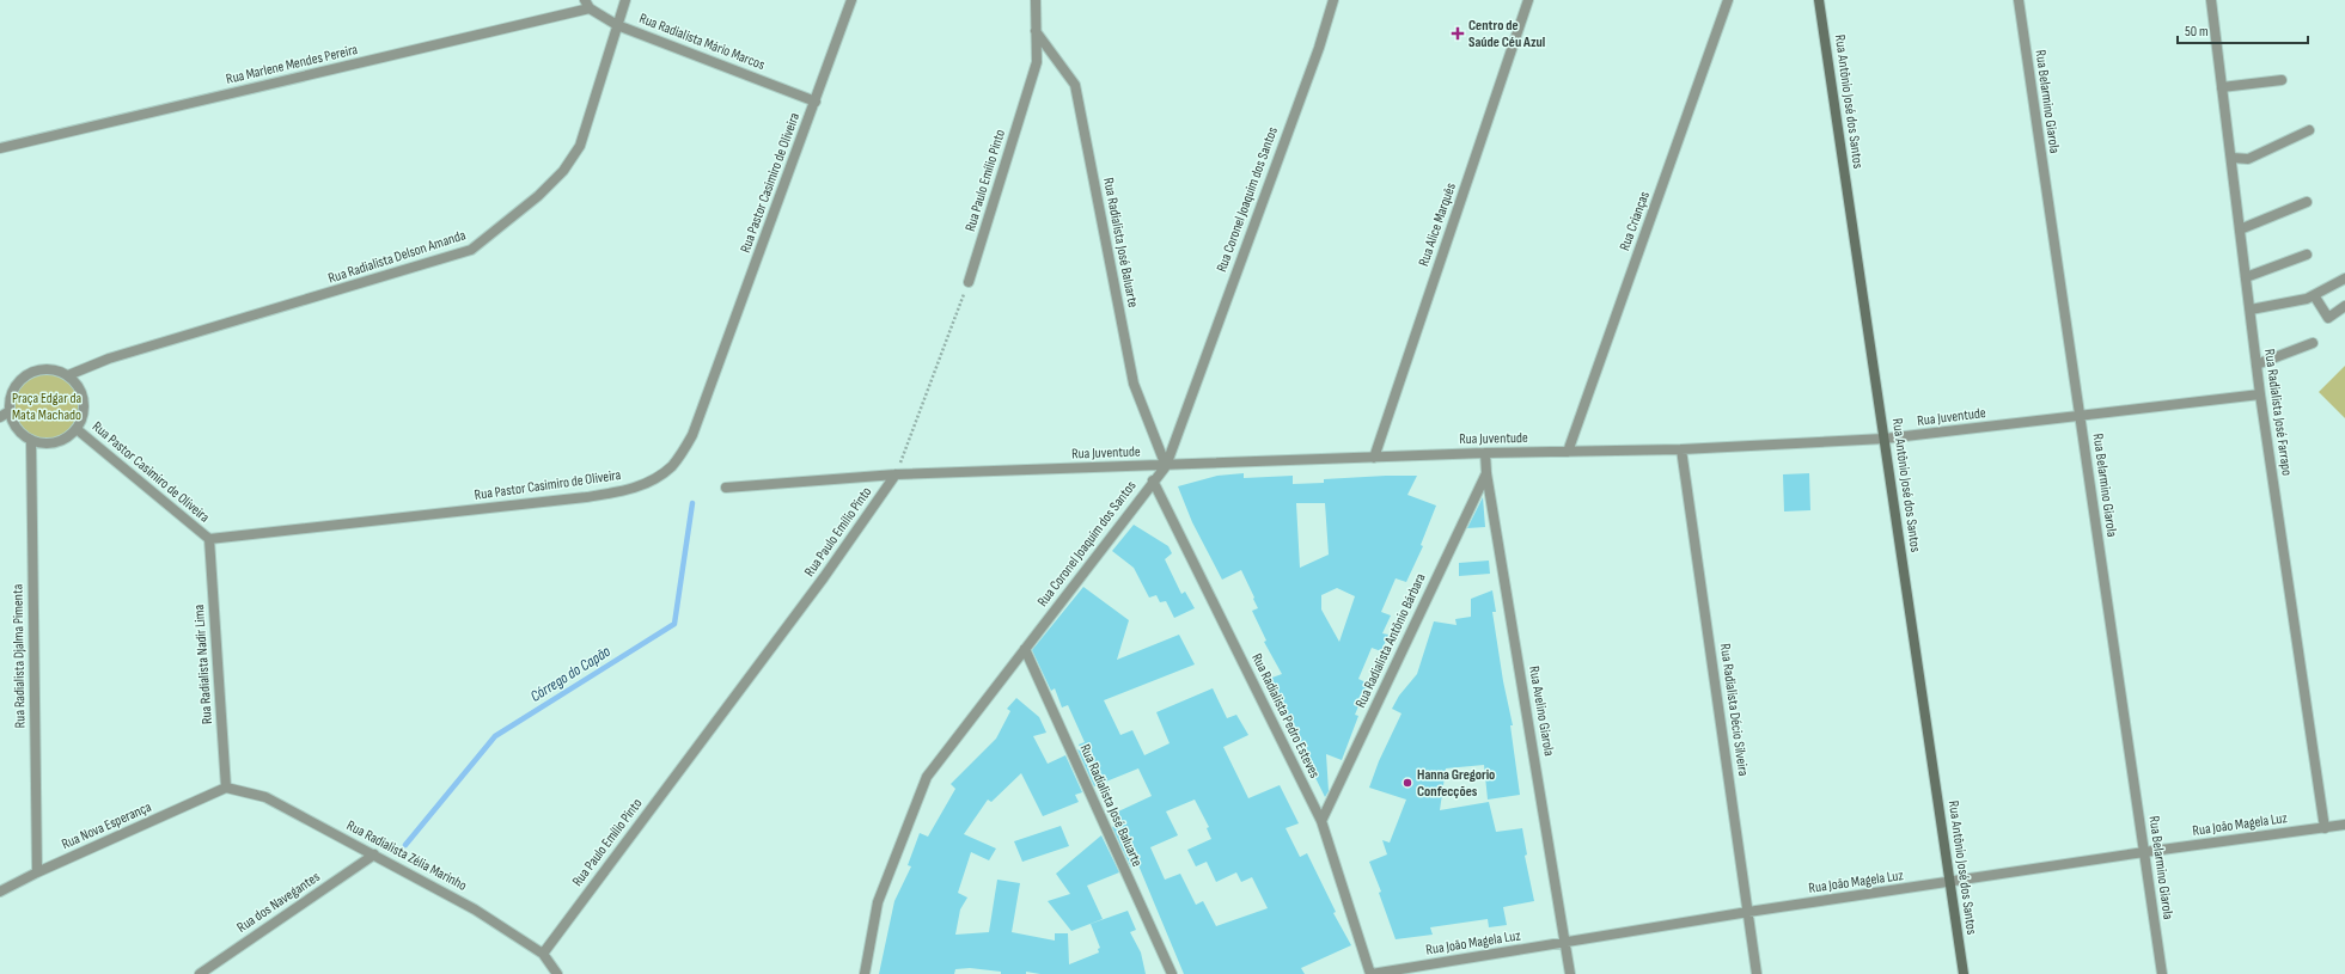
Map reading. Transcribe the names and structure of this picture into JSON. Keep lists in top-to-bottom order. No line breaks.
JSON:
{"streets":{"street":["Rua Radialista Mário Marcos","Rua Marlene Mendes Pereira","Rua Antônio José dos Santos","Rua Belarmino Giarola","Rua Paulo Emílio Pinto","Rua Pastor Casimiro de Oliveira","Rua Coronel Joaquim dos Santos","Rua Crianças","Rua Alice Marquês","Rua Radialista José Baluarte","Rua Radialista Delson Amanda","Rua Radialista José Farrapo","Rua Juventude","Rua Radialista Antônio Bárbara","Rua Radialista Djalma Pimenta","Rua Radialista Nadir Lima","Rua Radialista Décio Silveira","Rua Avelino Giarola","Rua Radialista Pedro Esteves","Rua João Magela Luz","Rua Nova Esperança","Rua Radialista Zélia Marinho","Rua dos Navegantes"]},"crossings":[["Rua Radialista Mário Marcos","Rua Marlene Mendes Pereira"],["Rua Radialista Mário Marcos","Rua Pastor Casimiro de Oliveira"],["Rua Radialista Mário Marcos","Rua Radialista Delson Amanda"],["Rua Antônio José dos Santos","Rua Juventude"],["Rua Antônio José dos Santos","Rua João Magela Luz"],["Rua Belarmino Giarola","Rua Juventude"],["Rua Belarmino Giarola","Rua João Magela Luz"],["Rua Paulo Emílio Pinto","Rua Radialista José Baluarte"],["Rua Paulo Emílio Pinto","Rua Juventude"],["Rua Paulo Emílio Pinto","Rua Radialista Zélia Marinho"],["Rua Pastor Casimiro de Oliveira","Rua Radialista Delson Amanda"],["Rua Pastor Casimiro de Oliveira","Rua Radialista Djalma Pimenta"],["Rua Pastor Casimiro de Oliveira","Rua Radialista Nadir Lima"],["Rua Coronel Joaquim dos Santos","Rua Radialista José Baluarte"],["Rua Coronel Joaquim dos Santos","Rua Juventude"],["Rua Coronel Joaquim dos Santos","Rua Radialista Pedro Esteves"],["Rua Crianças","Rua Juventude"],["Rua Alice Marquês","Rua Juventude"],["Rua Radialista José Baluarte","Rua Juventude"],["Rua Radialista Delson Amanda","Rua Radialista Djalma Pimenta"],["Rua Radialista José Farrapo","Rua Juventude"],["Rua Radialista José Farrapo","Rua João Magela Luz"],["Rua Juventude","Rua Radialista Décio Silveira"],["Rua Juventude","Rua Avelino Giarola"],["Rua Radialista Antônio Bárbara","Rua Avelino Giarola"],["Rua Radialista Antônio Bárbara","Rua Radialista Pedro Esteves"],["Rua Radialista Djalma Pimenta","Rua Nova Esperança"],["Rua Radialista Nadir Lima","Rua Nova Esperança"],["Rua Radialista Nadir Lima","Rua Radialista Zélia Marinho"],["Rua Radialista Décio Silveira","Rua João Magela Luz"],["Rua Avelino Giarola","Rua João Magela Luz"],["Rua Radialista Pedro Esteves","Rua João Magela Luz"],["Rua Nova Esperança","Rua Radialista Zélia Marinho"],["Rua Radialista Zélia Marinho","Rua dos Navegantes"]],"water":["Córrego do Capão"],"parks":["Praça Edgar da Mata Machado"],"places":{"health":["Centro de Saúde Céu Azul"],"other":["Hanna Gregorio Confecções"]},"scale_bar":"50 m"}
